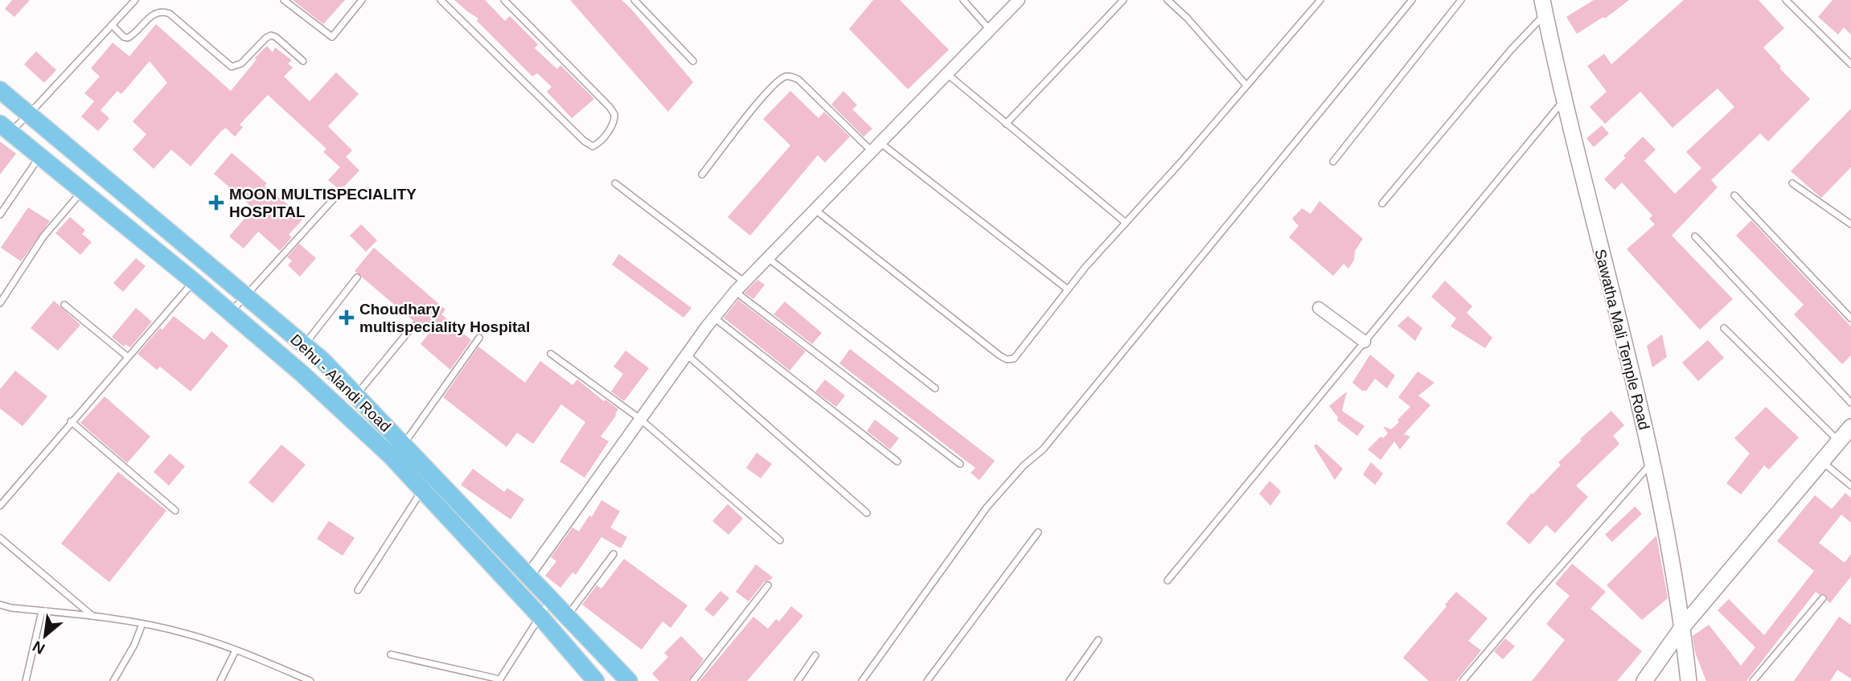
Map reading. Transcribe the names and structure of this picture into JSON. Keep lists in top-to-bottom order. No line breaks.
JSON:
{"streets":{"main road":["Dehu - Alandi Road"],"street":["Sawatha Mali Temple Road"]},"places":{"health":["MOON MULTISPECIALITY HOSPITAL","Choudhary multispeciality Hospital"]},"north":"bottom left"}
